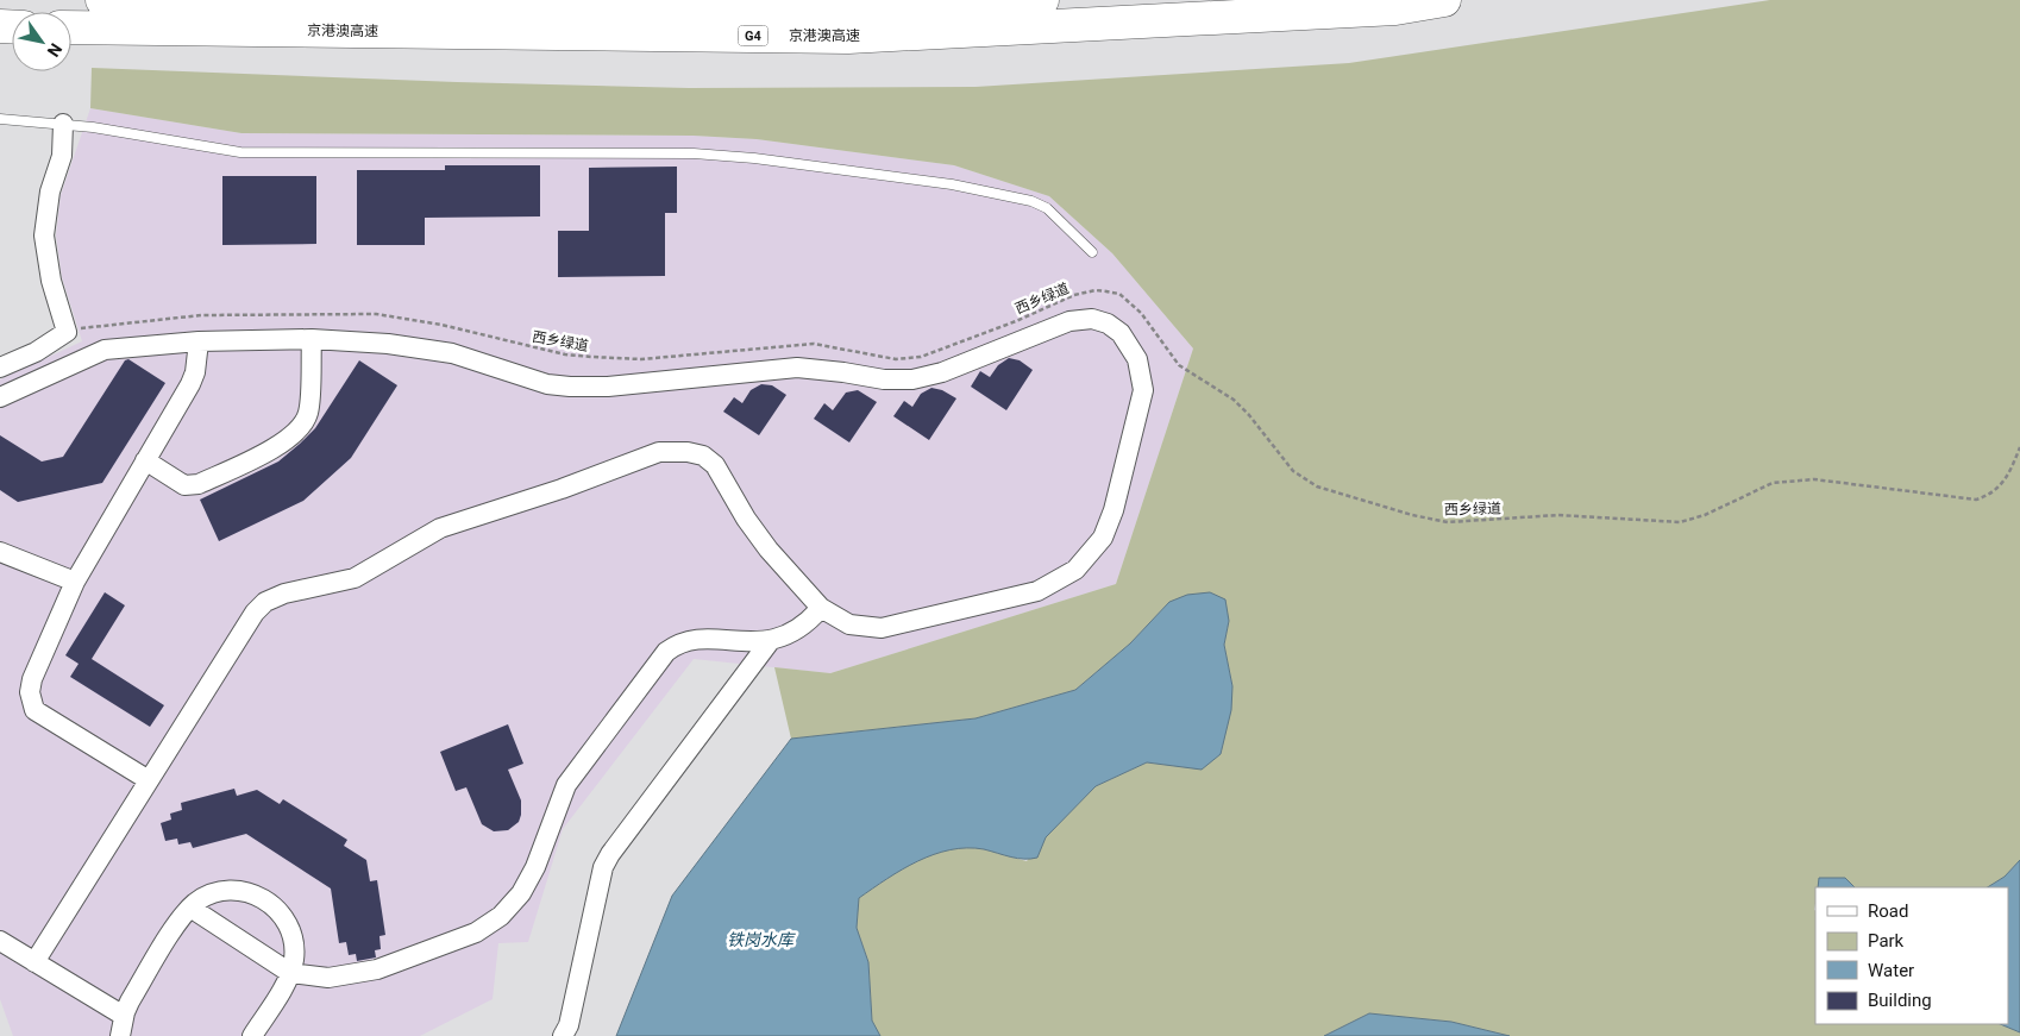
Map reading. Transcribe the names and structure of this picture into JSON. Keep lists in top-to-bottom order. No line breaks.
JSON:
{"streets":{"highway":["京港澳高速","G4"],"path":["西乡绿道"]},"water":["铁岗水库"],"legend":["Road","Park","Water","Building"],"north":"bottom right"}
